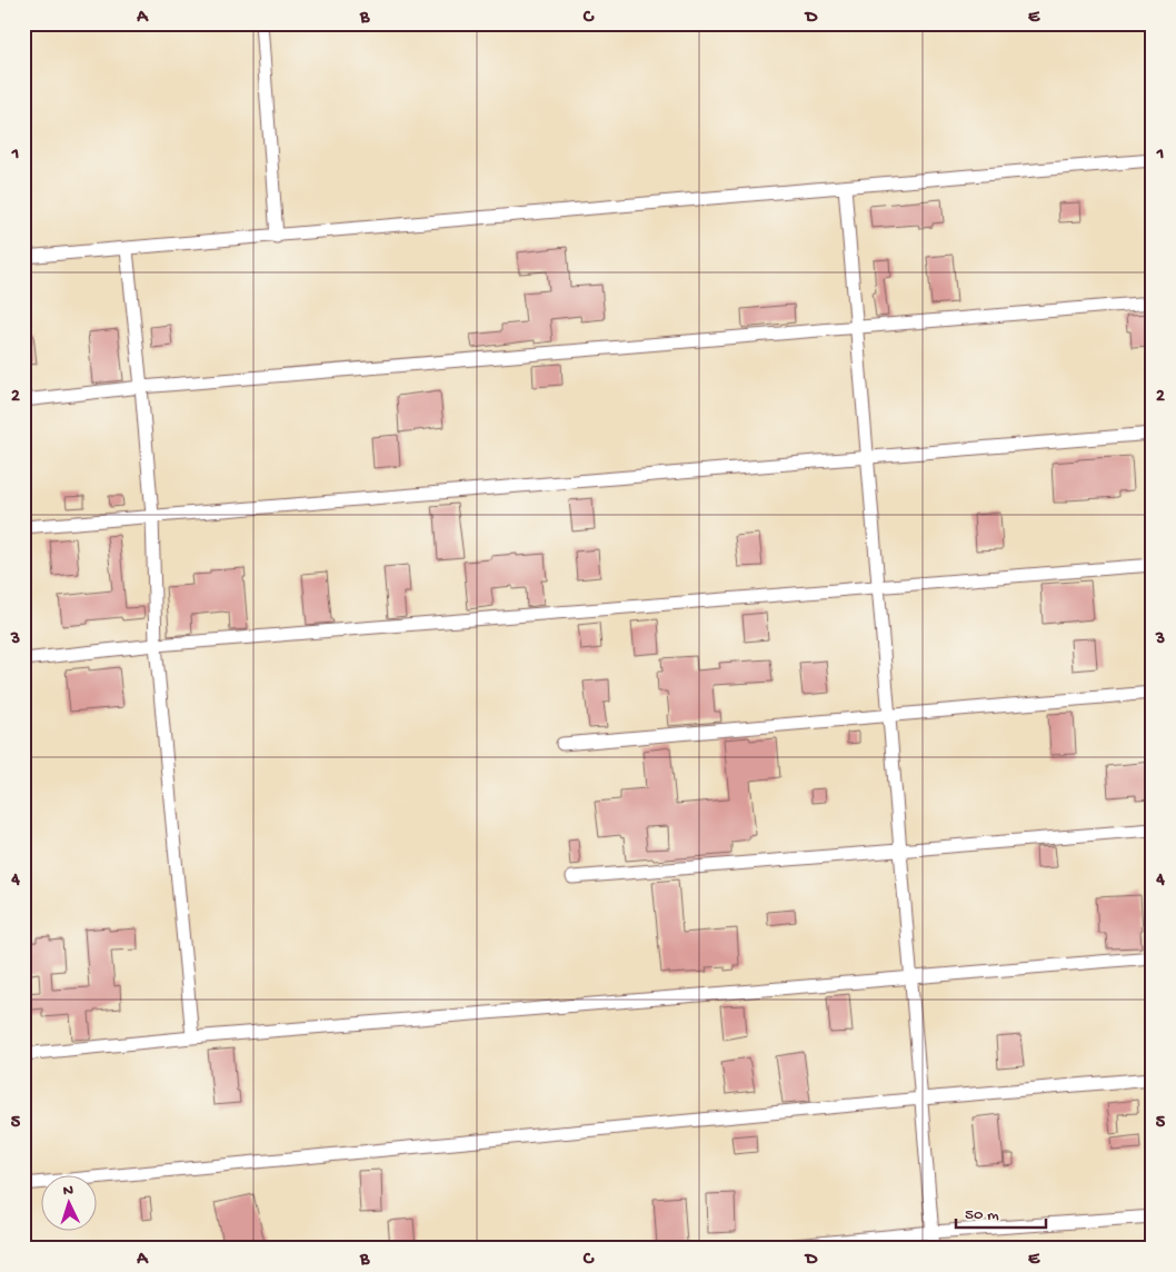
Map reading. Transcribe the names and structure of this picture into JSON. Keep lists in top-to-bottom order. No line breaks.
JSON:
{"scale_bar":"50 m","north":"top","grid":{"columns":["A","B","C","D","E"],"rows":["1","2","3","4","5"]}}
